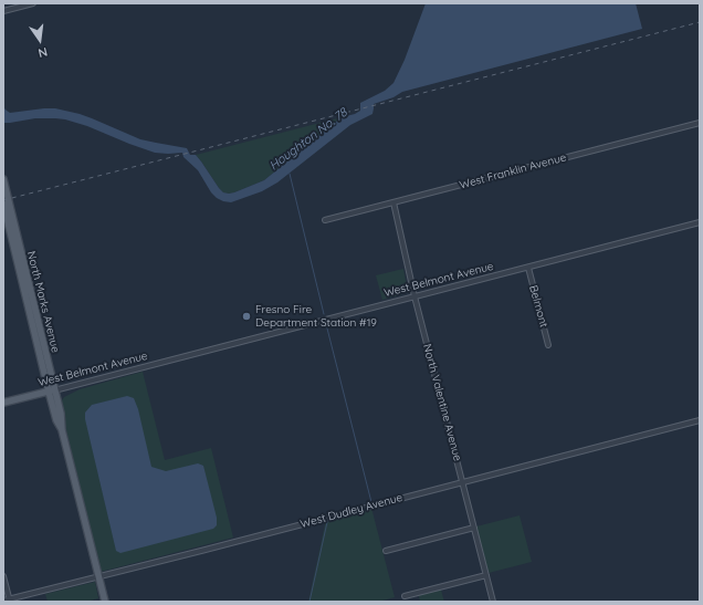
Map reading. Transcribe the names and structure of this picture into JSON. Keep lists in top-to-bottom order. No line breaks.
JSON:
{"streets":{"main road":["West Belmont Avenue","North Marks Avenue"],"street":["West Franklin Avenue","Belmont","North Valentine Avenue","West Dudley Avenue"]},"crossings":[["West Franklin Avenue","North Valentine Avenue"],["West Belmont Avenue","North Marks Avenue"],["West Belmont Avenue","Belmont"],["West Belmont Avenue","North Valentine Avenue"],["North Marks Avenue","West Dudley Avenue"],["North Valentine Avenue","West Dudley Avenue"]],"water":["Houghton No. 78"],"places":["Fresno Fire Department Station #19"],"north":"bottom"}
